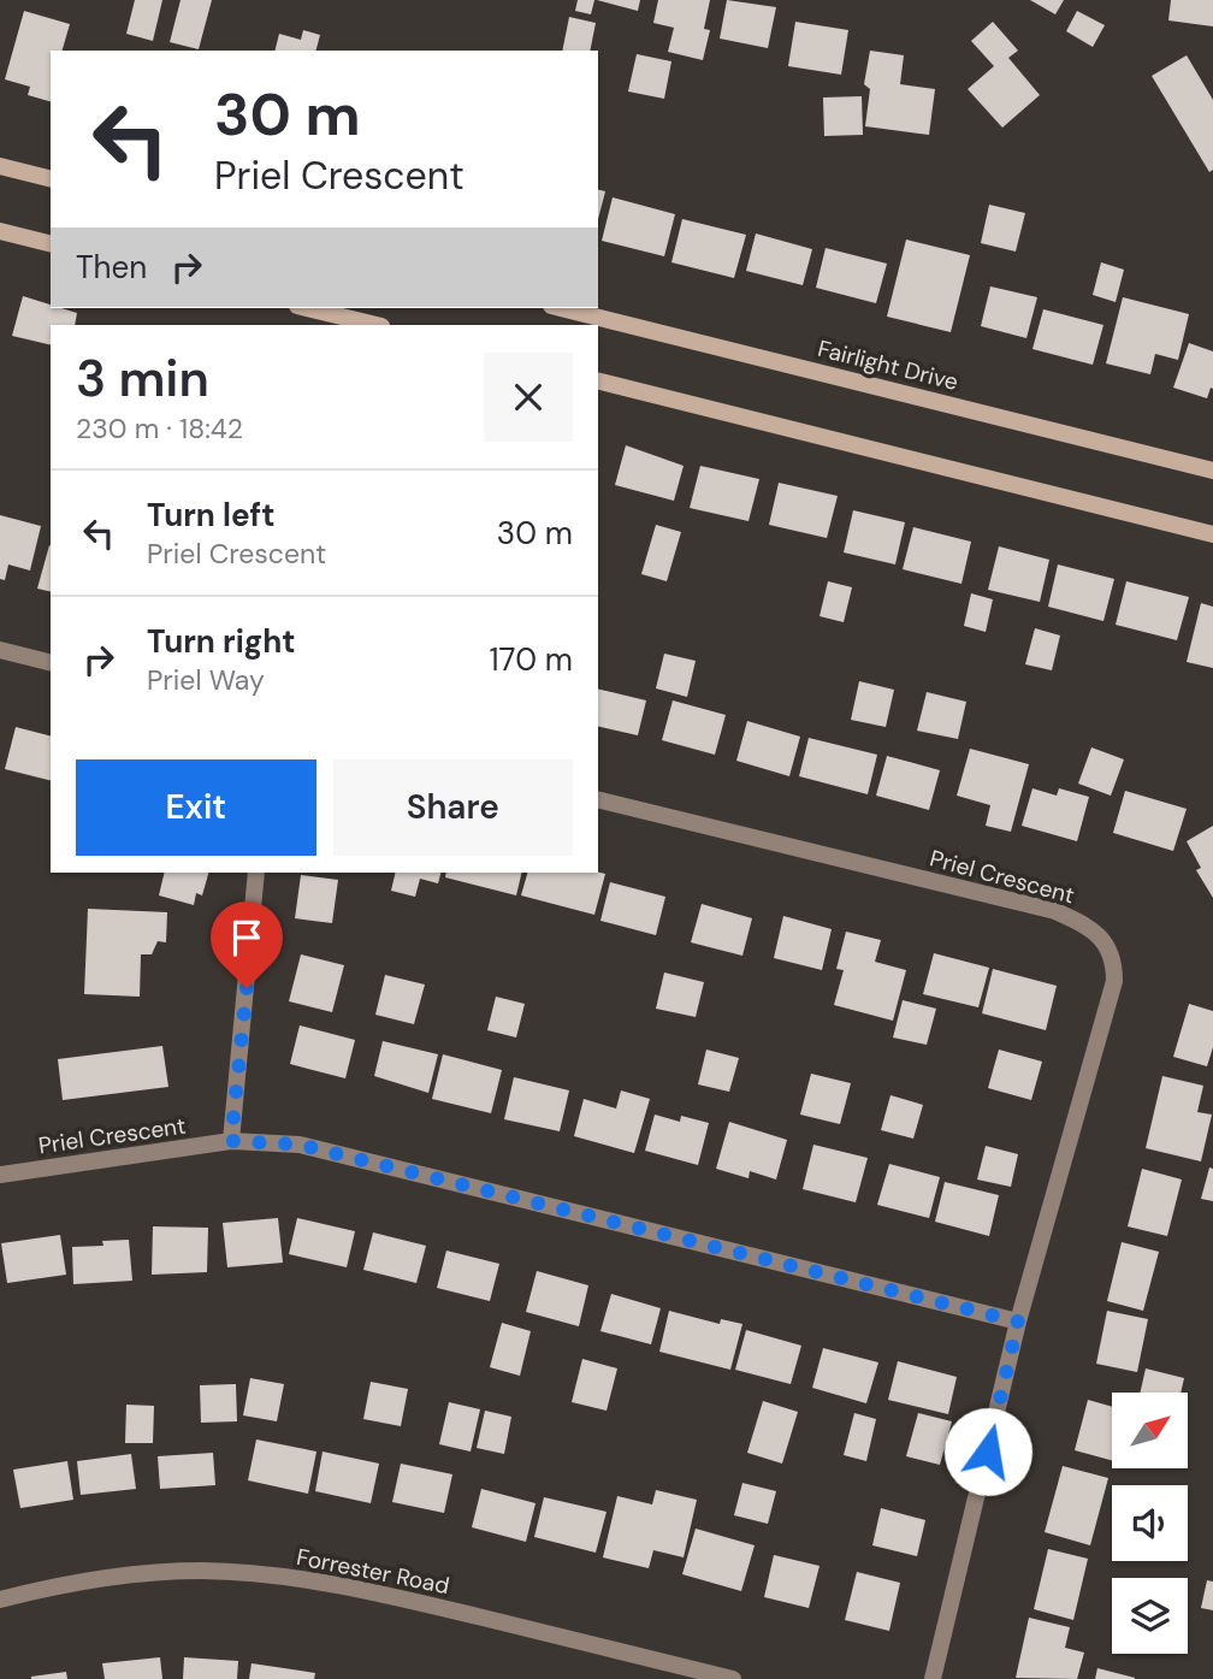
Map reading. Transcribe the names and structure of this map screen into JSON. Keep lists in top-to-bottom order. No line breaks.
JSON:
{"streets":{"main road":["Fairlight Drive"],"street":["Priel Crescent","Forrester Road"]},"north":"top right","page":{"turn":["30 m","Priel Crescent"],"then":"Then","heading":["3 min","230 m · 18:42"],"list":[{"name":"Turn left","note":"Priel Crescent","value":"30 m"},{"name":"Turn right","note":"Priel Way","value":"170 m"}],"buttons":["Exit","Share"]}}
